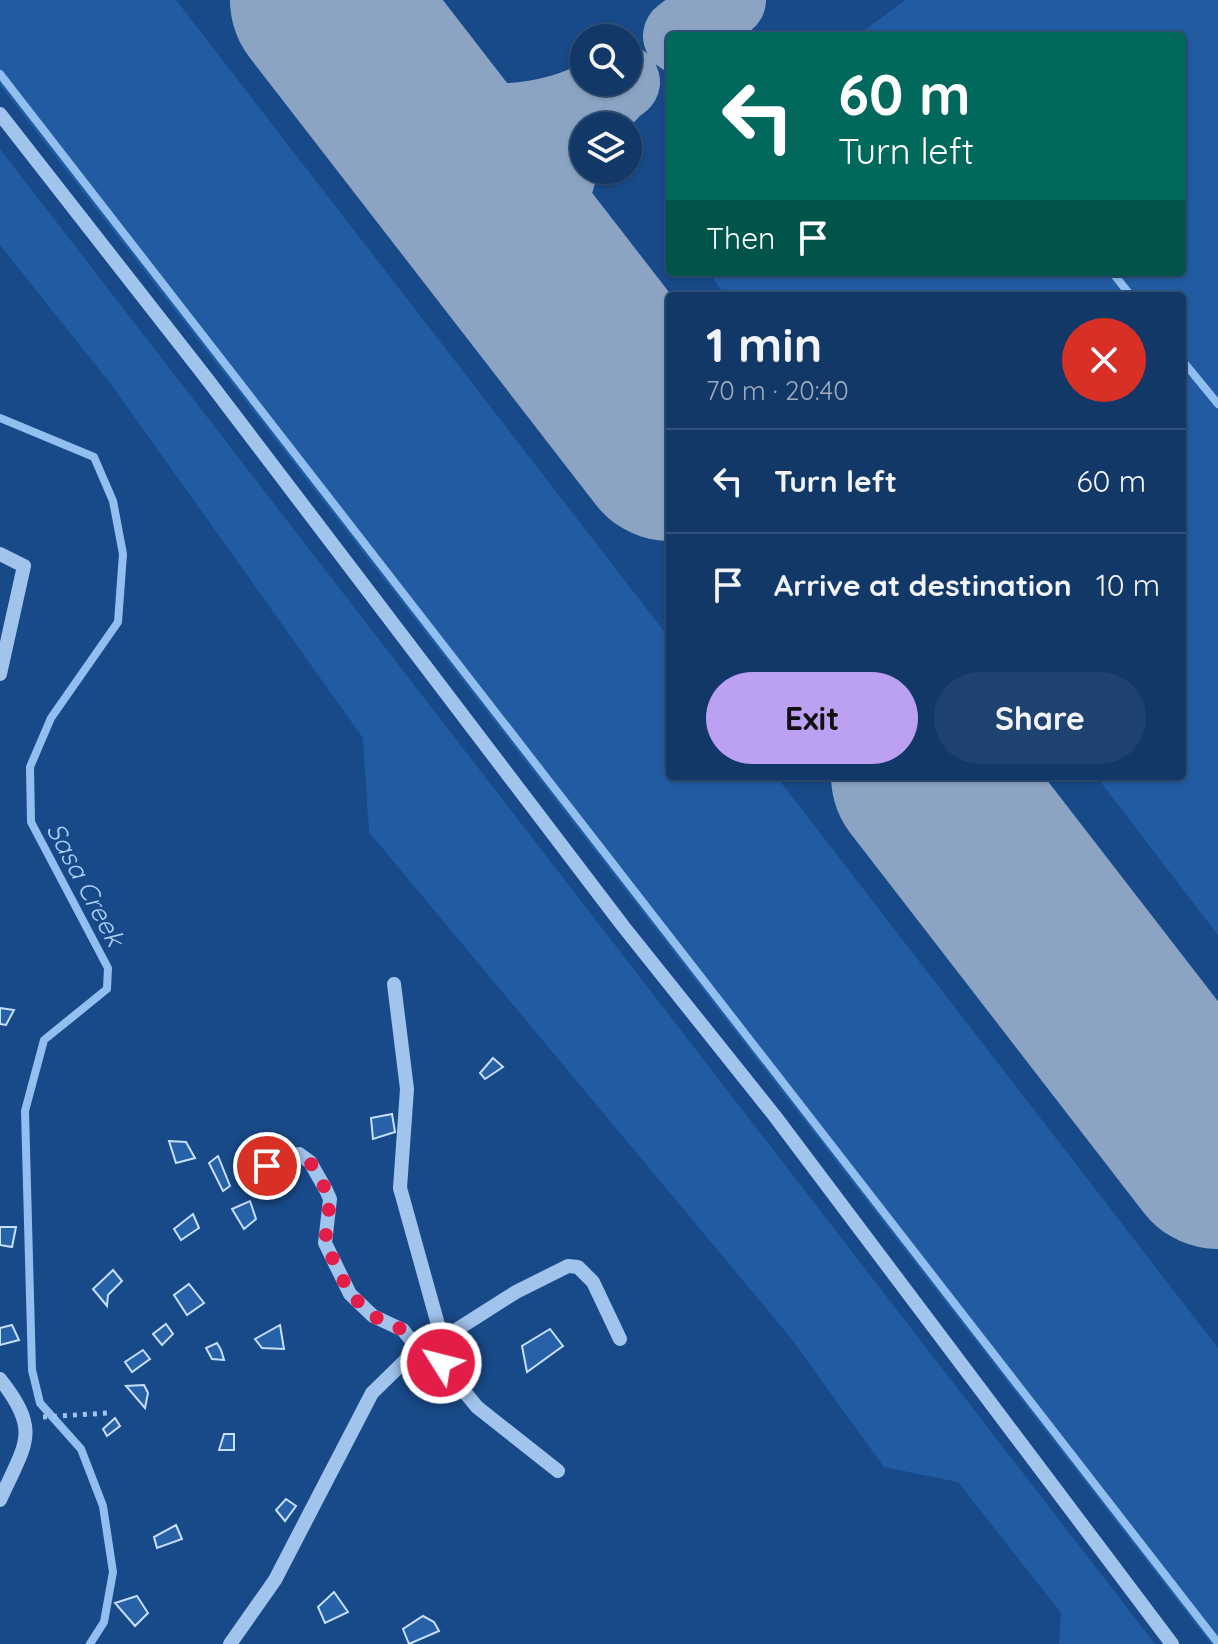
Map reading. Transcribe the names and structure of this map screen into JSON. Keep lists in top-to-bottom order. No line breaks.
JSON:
{"water":["Sasa Creek"],"page":{"turn":["60 m","Turn left"],"then":"Then","heading":["1 min","70 m · 20:40"],"list":[{"name":"Turn left","value":"60 m"},{"name":"Arrive at destination","value":"10 m"}],"buttons":["Exit","Share"]}}
